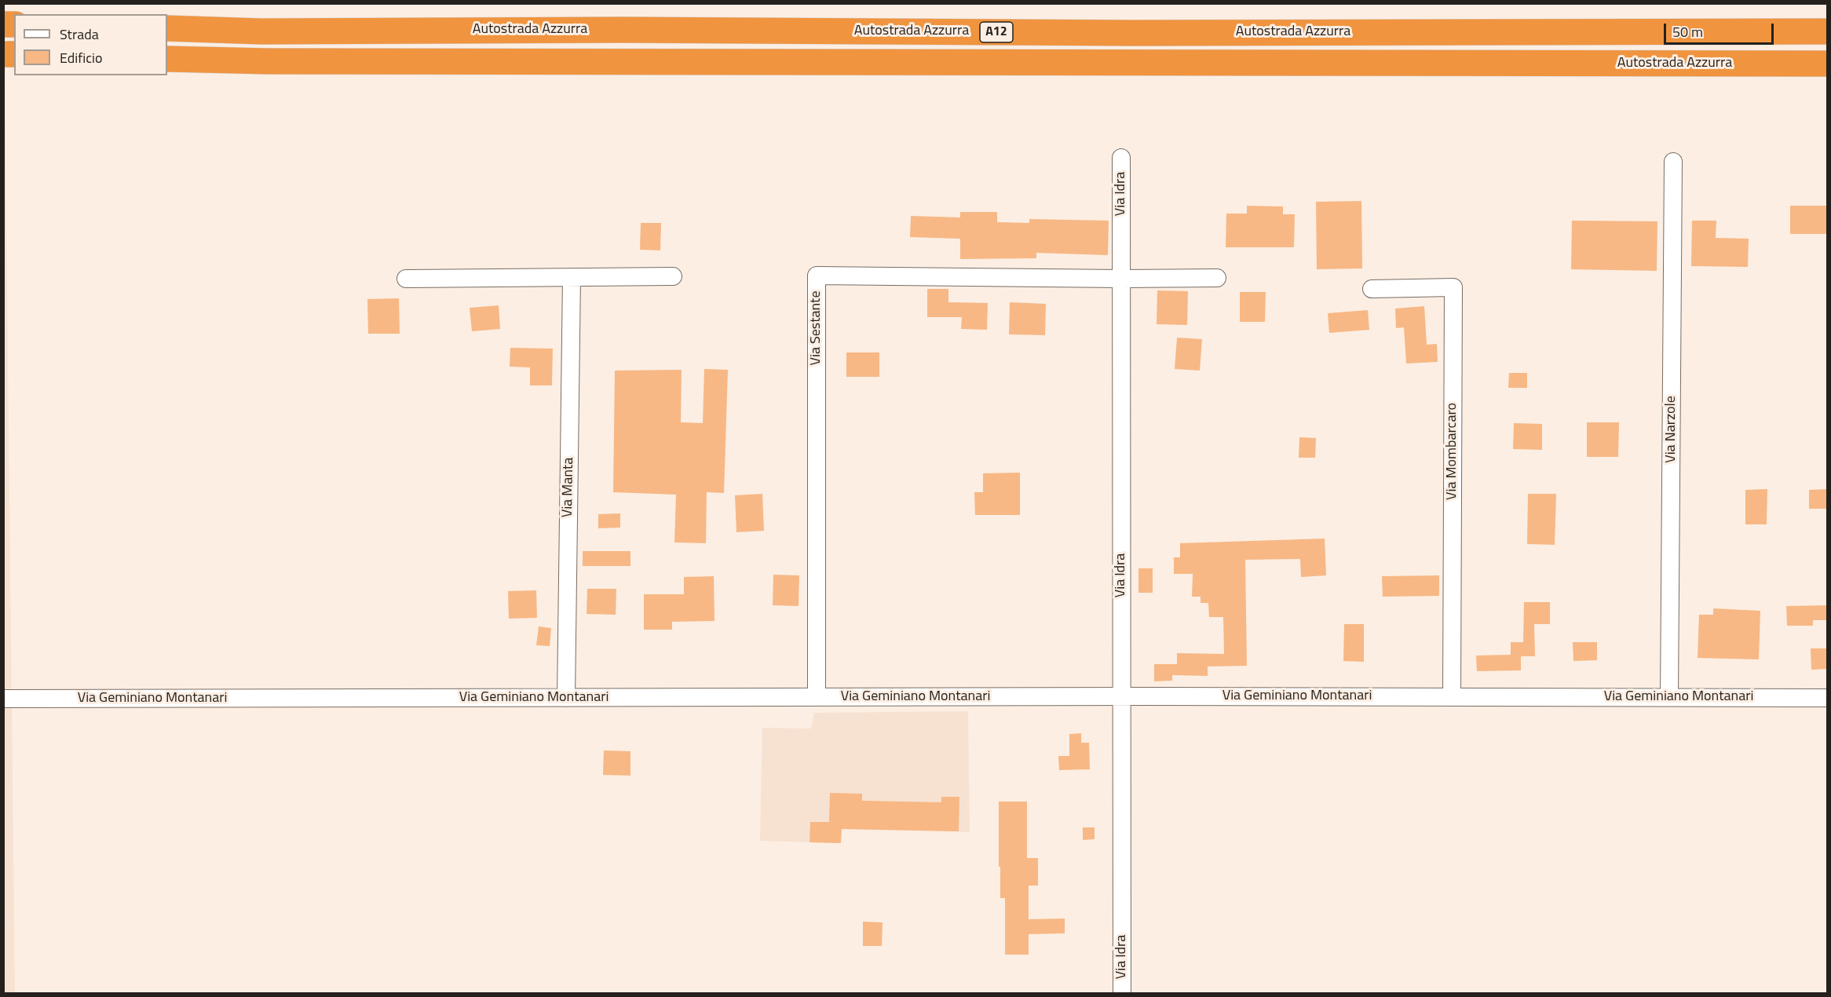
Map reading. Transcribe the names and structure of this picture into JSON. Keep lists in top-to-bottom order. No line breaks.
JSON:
{"streets":{"highway":["Autostrada Azzurra","A12"],"street":["Via Idra","Via Sestante","Via Narzole","Via Mombarcaro","Via Manta","Via Geminiano Montanari"]},"crossings":[["Via Idra","Via Sestante"],["Via Idra","Via Geminiano Montanari"],["Via Sestante","Via Geminiano Montanari"],["Via Narzole","Via Geminiano Montanari"],["Via Mombarcaro","Via Geminiano Montanari"],["Via Manta","Via Geminiano Montanari"]],"legend":["Strada","Edificio"],"scale_bar":"50 m"}
